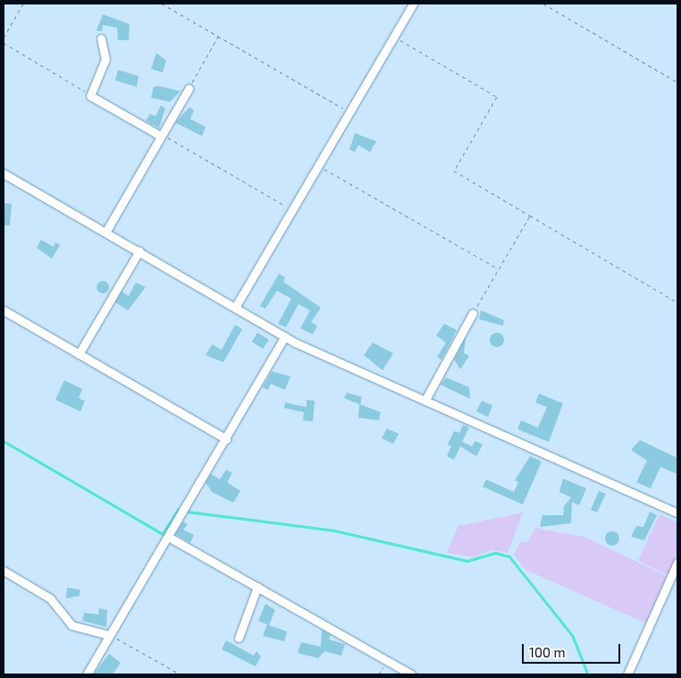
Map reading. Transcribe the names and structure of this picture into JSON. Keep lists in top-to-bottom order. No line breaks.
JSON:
{"scale_bar":"100 m"}
